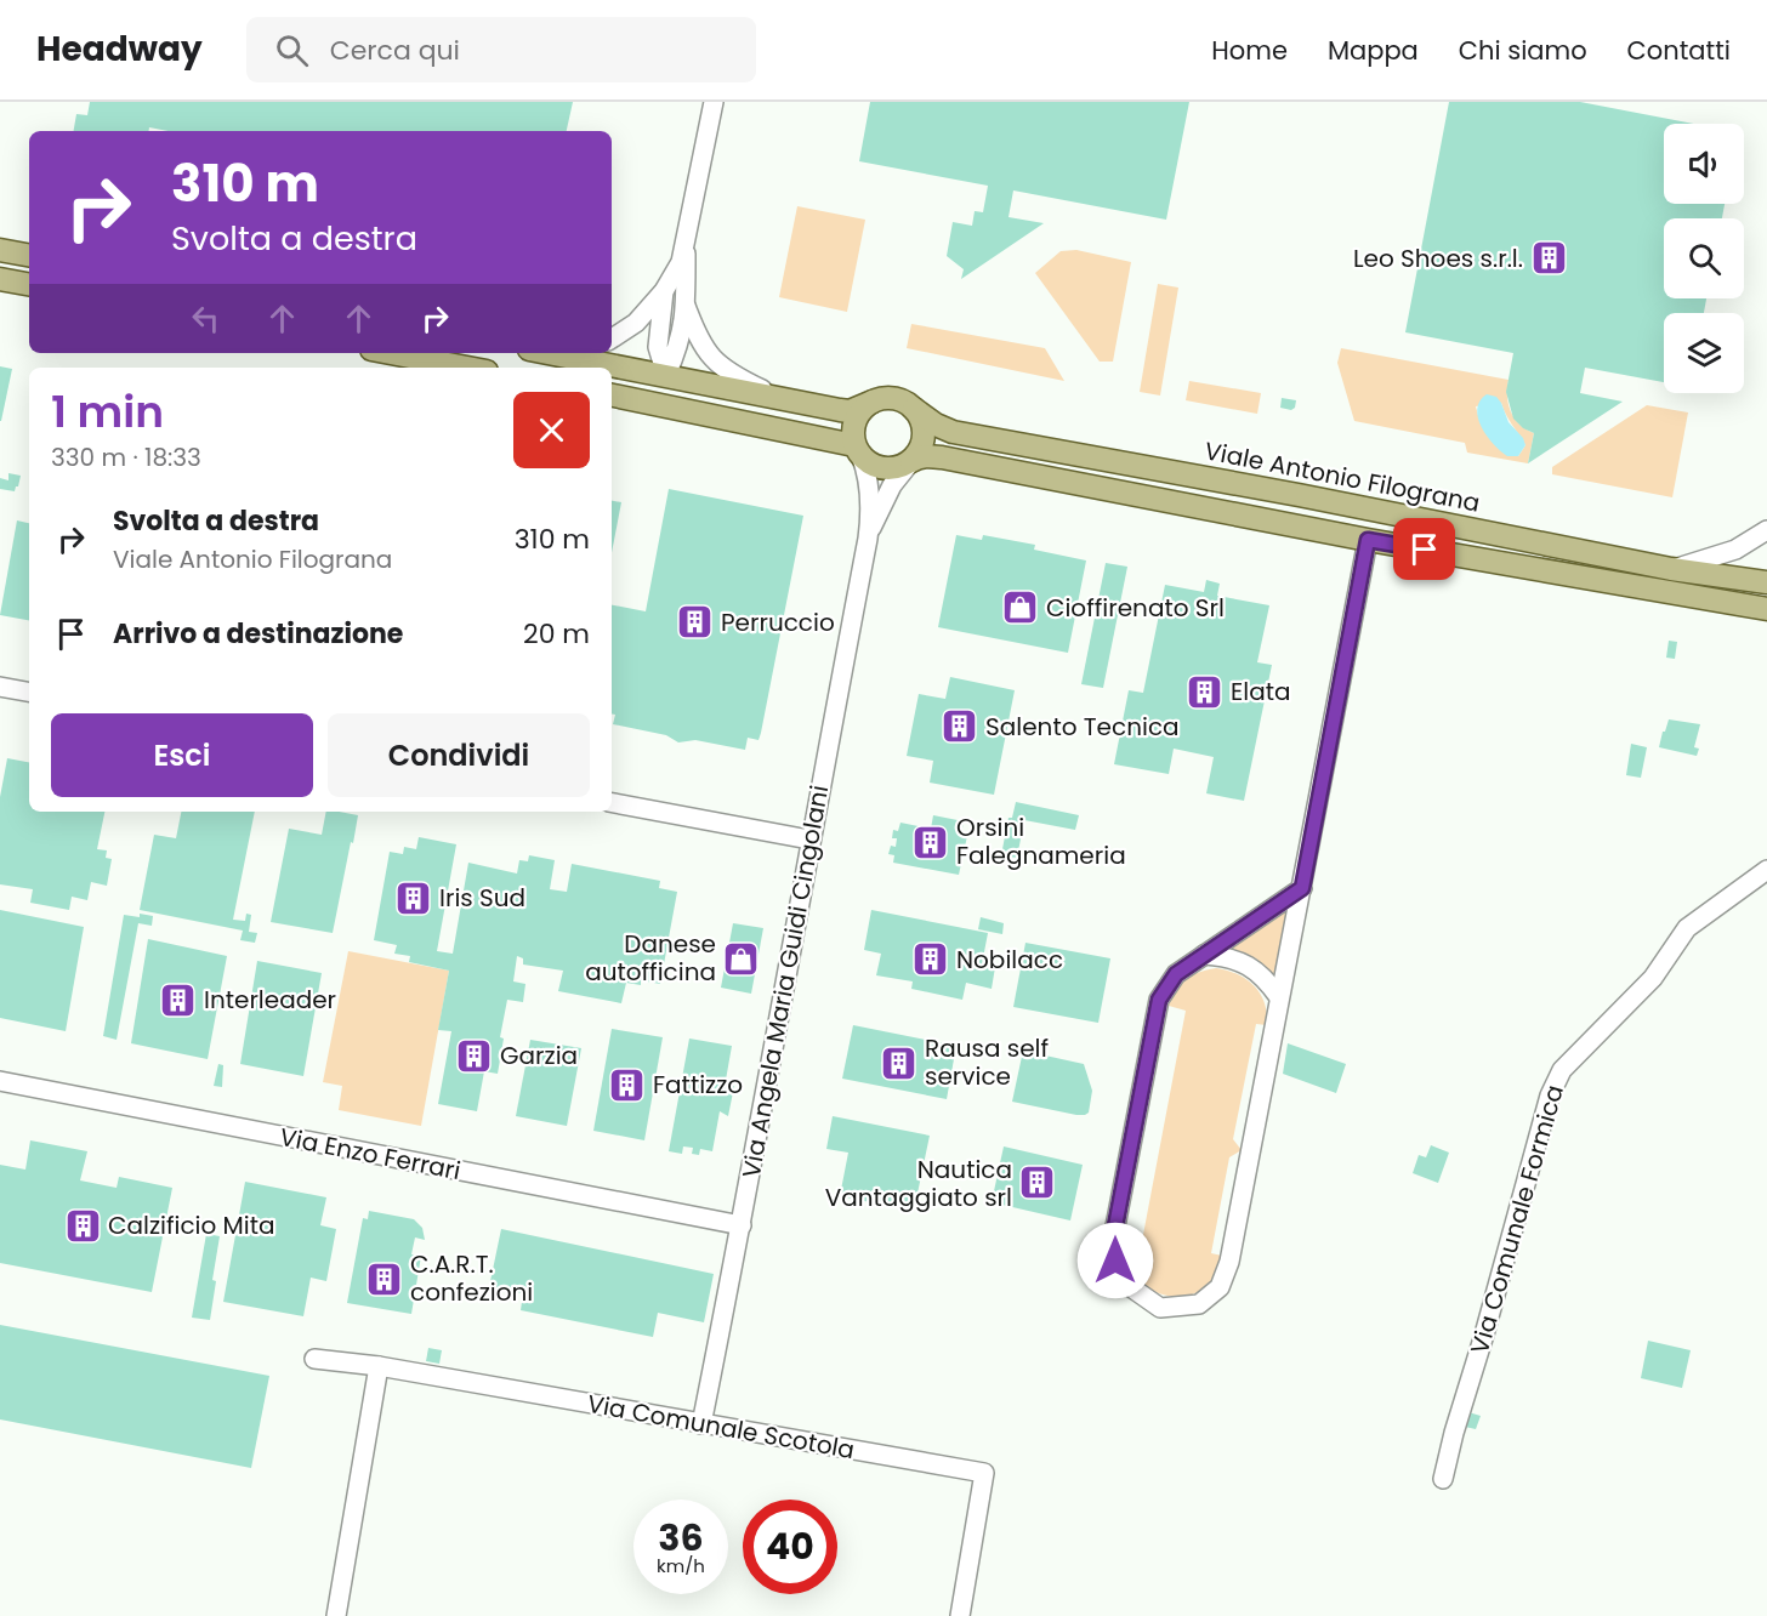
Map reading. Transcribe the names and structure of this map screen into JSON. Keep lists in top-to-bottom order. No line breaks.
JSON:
{"streets":{"main road":["Viale Antonio Filograna"],"street":["Via Angela Maria Guidi Cingolani","Via Enzo Ferrari","Via Comunale Formica","Via Comunale Scotola"]},"crossings":[["Via Angela Maria Guidi Cingolani","Via Enzo Ferrari"],["Via Angela Maria Guidi Cingolani","Via Comunale Scotola"]],"places":{"building":["Leo Shoes s.r.l.","Perruccio","Elata","Salento Tecnica","Orsini Falegnameria","Iris Sud","Nobilacc","Interleader","Garzia","Rausa self service","Fattizzo","Nautica Vantaggiato srl","Calzificio Mita","C.A.R.T. confezioni"],"shop":["Cioffirenato Srl","Danese autofficina"]},"page":{"header":"Headway","search":"Cerca qui","nav":["Home","Mappa","Chi siamo","Contatti"],"turn":["310 m","Svolta a destra"],"heading":["1 min","330 m · 18:33"],"list":[{"name":"Svolta a destra","note":"Viale Antonio Filograna","value":"310 m"},{"name":"Arrivo a destinazione","value":"20 m"}],"buttons":["Esci","Condividi"],"speed":"36 km/h","limit":"40"}}
